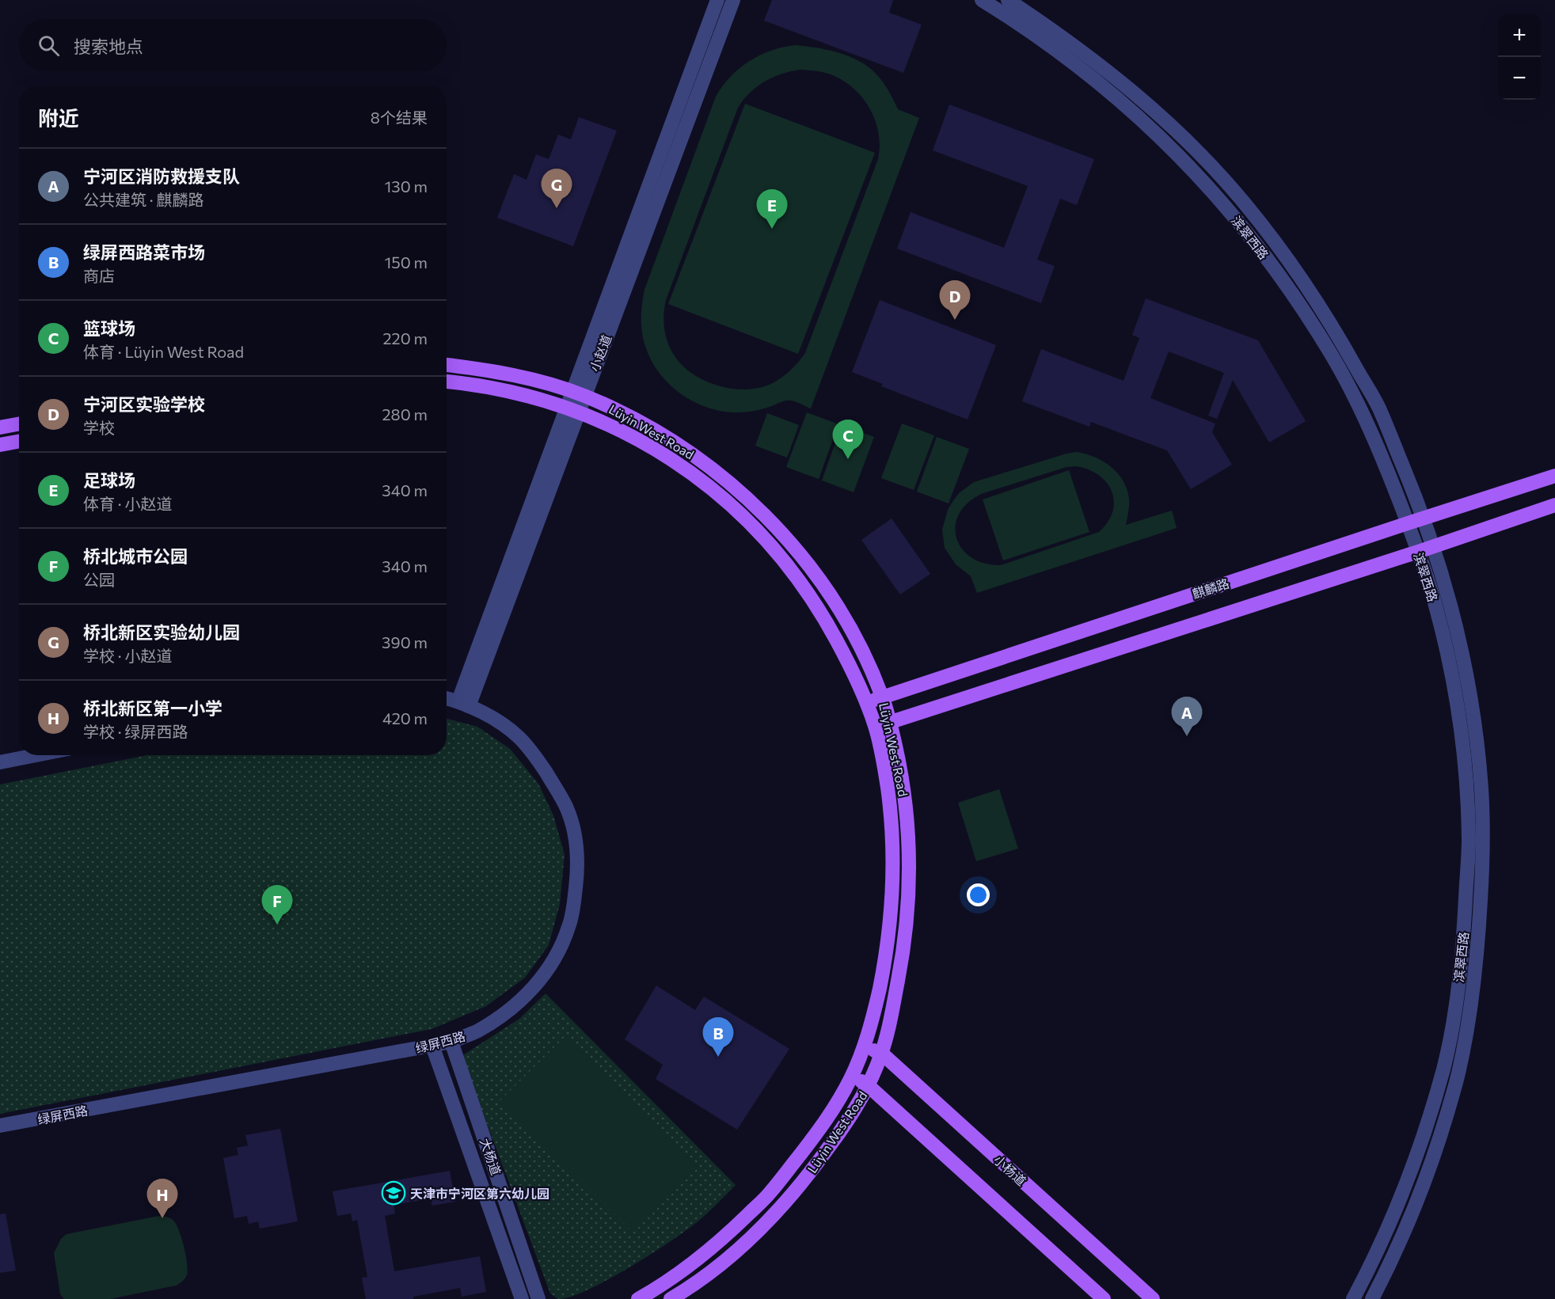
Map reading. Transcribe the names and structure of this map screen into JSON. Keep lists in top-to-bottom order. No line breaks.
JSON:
{"streets":{"main road":["Lüyin West Road","麒麟路","小杨道"],"street":["滨翠西路","小赵道","绿屏西路","大杨道"]},"crossings":[["滨翠西路","麒麟路"],["小赵道","Lüyin West Road"],["小赵道","绿屏西路"],["Lüyin West Road","麒麟路"],["Lüyin West Road","小杨道"],["绿屏西路","大杨道"]],"places":{"school or university":["天津市宁河区第六幼儿园"]},"page":{"map_buttons":["+","−"],"search":"搜索地点","heading":["附近","8个结果"],"list":[{"mark":"A","name":"宁河区消防救援支队","note":"公共建筑 · 麒麟路","value":"130 m"},{"mark":"B","name":"绿屏西路菜市场","note":"商店","value":"150 m"},{"mark":"C","name":"篮球场","note":"体育 · Lüyin West Road","value":"220 m"},{"mark":"D","name":"宁河区实验学校","note":"学校","value":"280 m"},{"mark":"E","name":"足球场","note":"体育 · 小赵道","value":"340 m"},{"mark":"F","name":"桥北城市公园","note":"公园","value":"340 m"},{"mark":"G","name":"桥北新区实验幼儿园","note":"学校 · 小赵道","value":"390 m"},{"mark":"H","name":"桥北新区第一小学","note":"学校 · 绿屏西路","value":"420 m"}],"pins":["G","E","D","C","A","F","B","H"]}}
